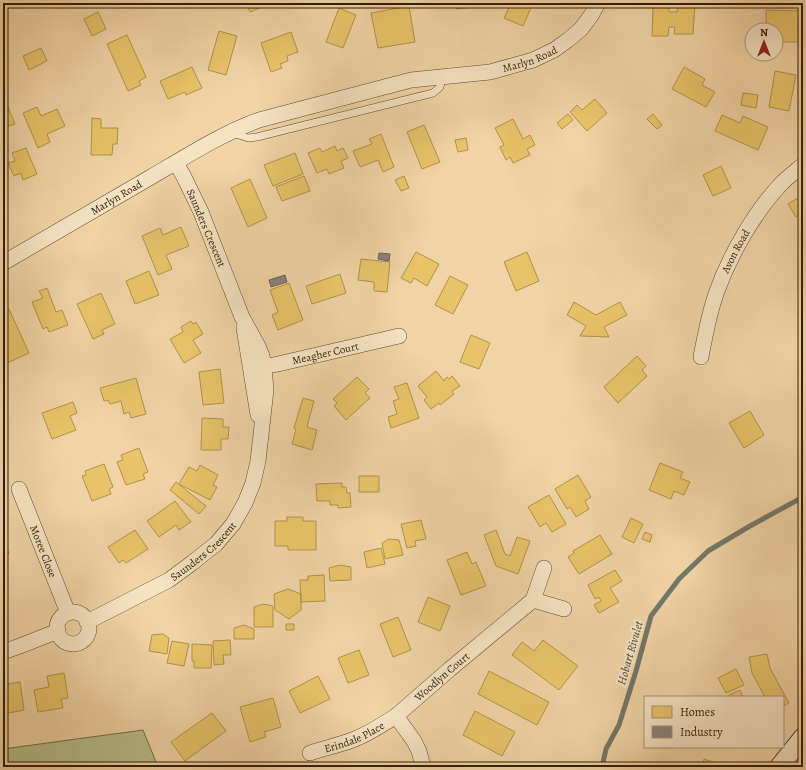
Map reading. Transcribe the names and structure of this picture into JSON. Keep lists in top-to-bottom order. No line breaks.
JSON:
{"streets":{"street":["Marlyn Road","Saunders Crescent","Avon Road","Meagher Court","Moree Close","Woodlyn Court","Erindale Place"]},"crossings":[["Marlyn Road","Saunders Crescent"],["Saunders Crescent","Meagher Court"],["Saunders Crescent","Moree Close"],["Woodlyn Court","Erindale Place"]],"water":["Hobart Rivulet"],"legend":["Homes","Industry"],"north":"top"}
